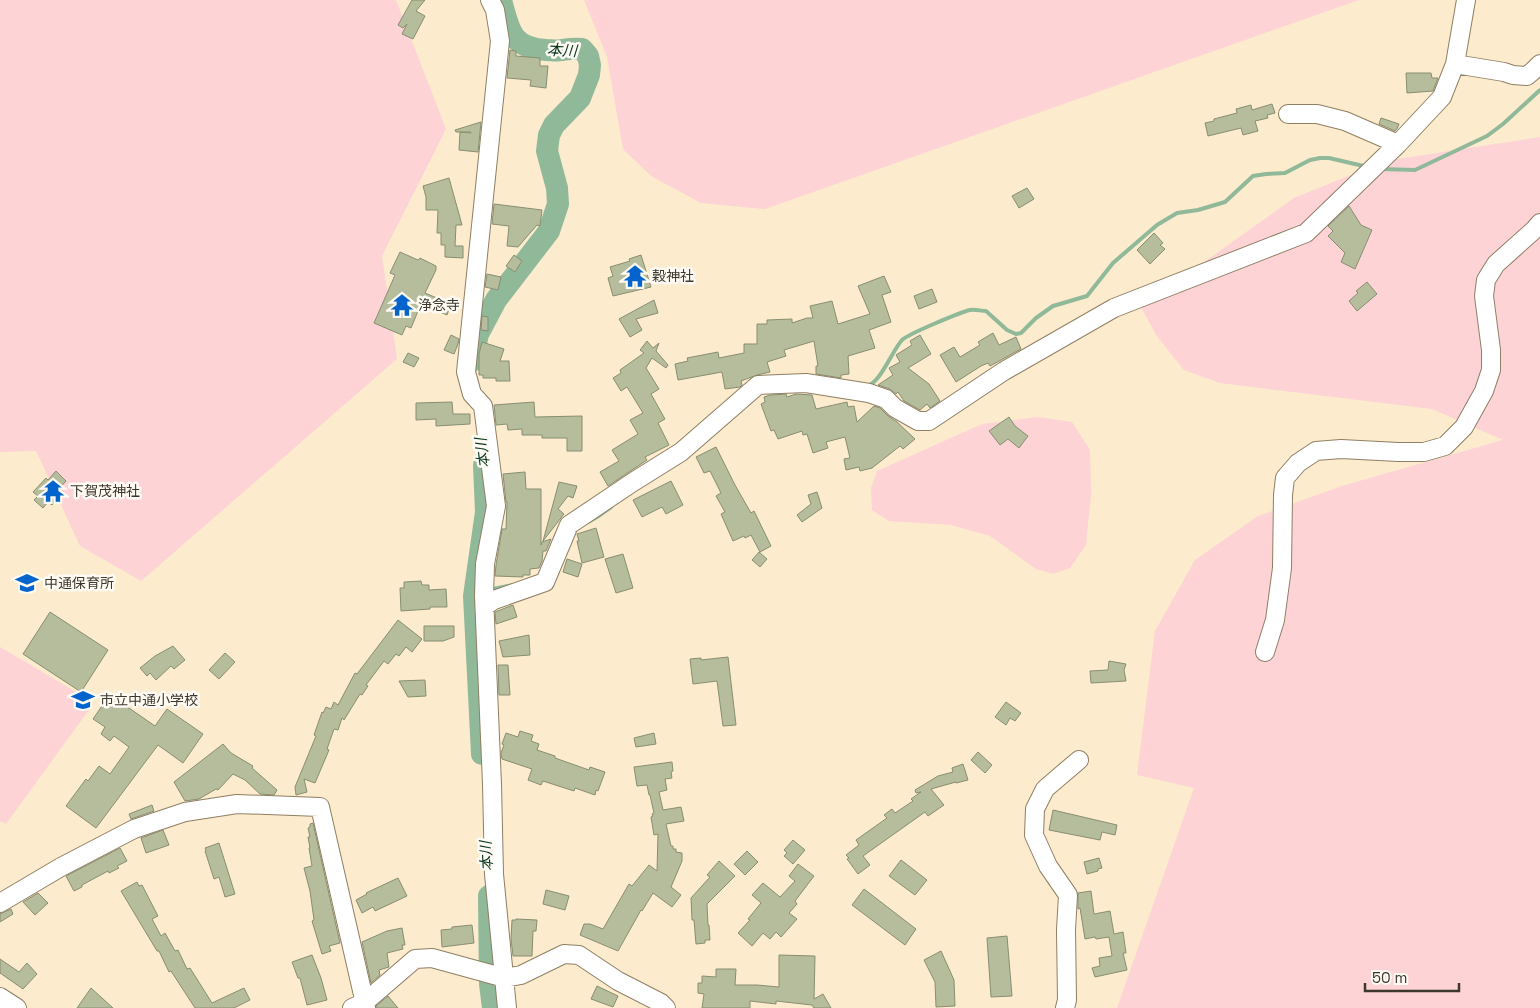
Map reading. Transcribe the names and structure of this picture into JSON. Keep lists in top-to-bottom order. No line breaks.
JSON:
{"water":["本川"],"places":{"temple":["穀神社","浄念寺","下賀茂神社"],"school or university":["中通保育所","市立中通小学校"]},"scale_bar":"50 m"}
